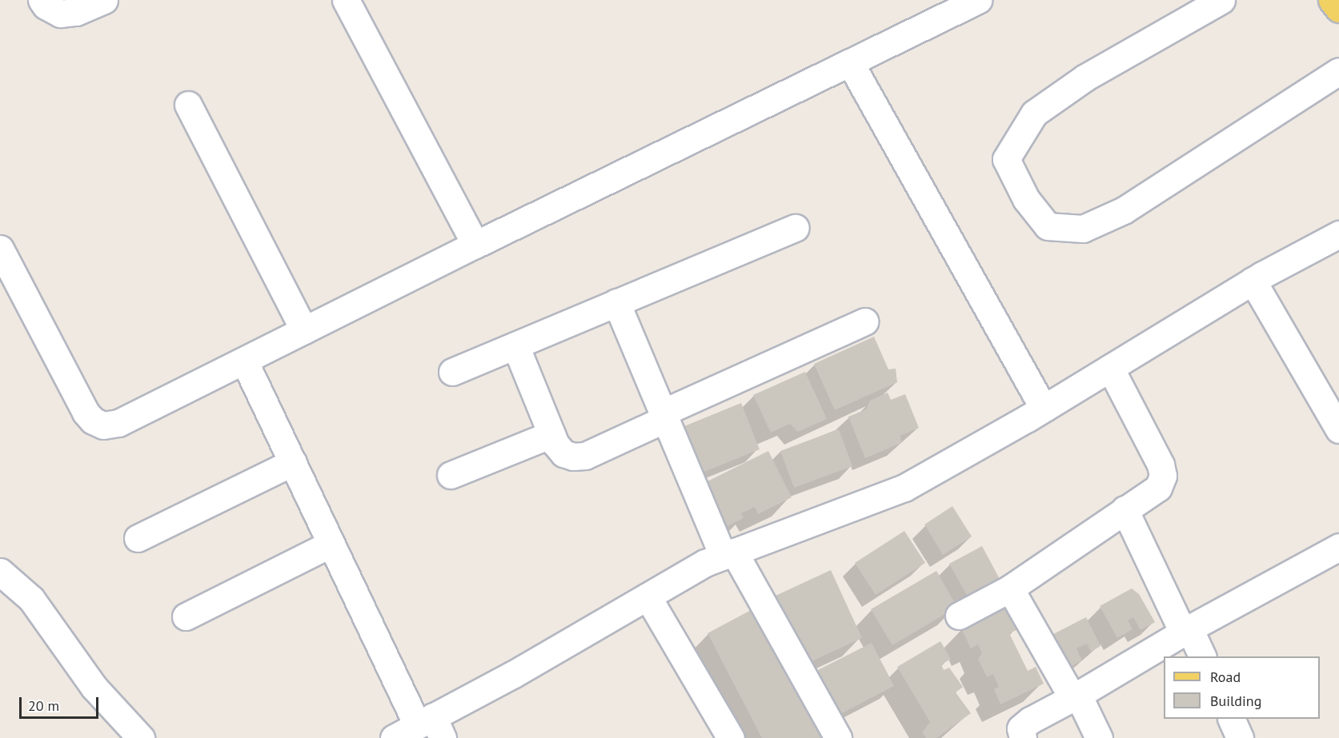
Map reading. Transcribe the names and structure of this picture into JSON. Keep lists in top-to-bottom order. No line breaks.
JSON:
{"legend":["Road","Building"],"scale_bar":"20 m"}
